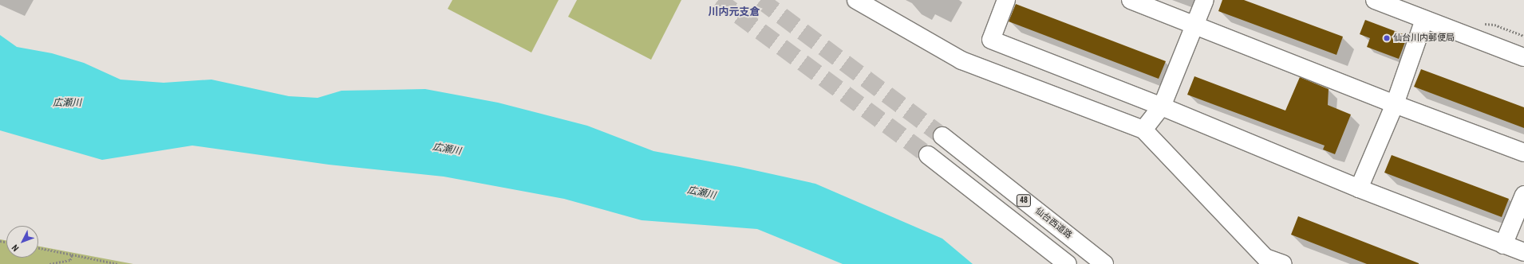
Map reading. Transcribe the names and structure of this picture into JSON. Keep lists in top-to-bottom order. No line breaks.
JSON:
{"streets":{"main road":["48","仙台西道路"]},"districts":["川内元支倉"],"water":["広瀬川"],"places":["仙台川内郵便局"],"north":"bottom left"}
